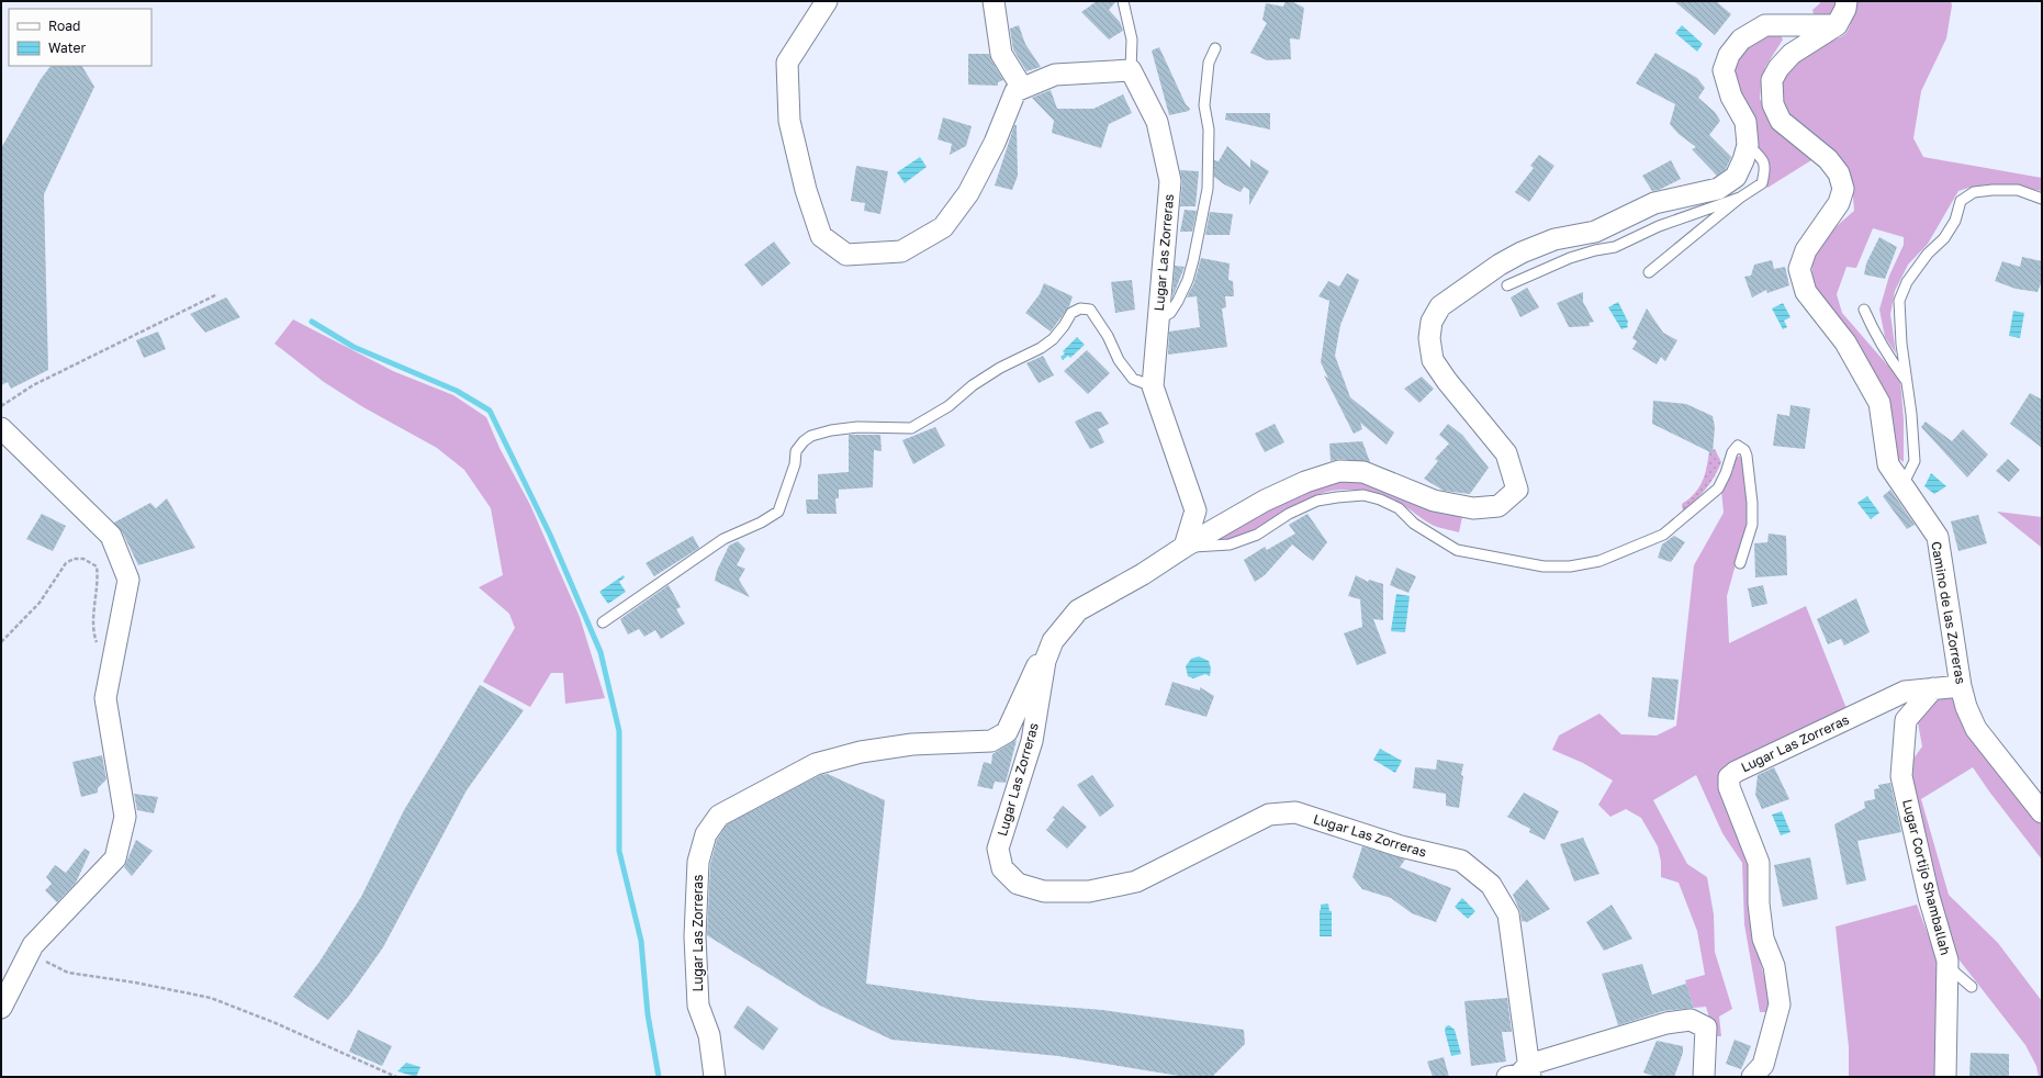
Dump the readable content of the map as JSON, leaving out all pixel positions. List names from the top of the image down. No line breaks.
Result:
{"streets":{"street":["Lugar Las Zorreras","Camino de las Zorreras","Lugar Cortijo Shamballah"]},"crossings":[["Lugar Las Zorreras","Camino de las Zorreras"],["Lugar Las Zorreras","Lugar Cortijo Shamballah"]],"legend":["Road","Water"]}
